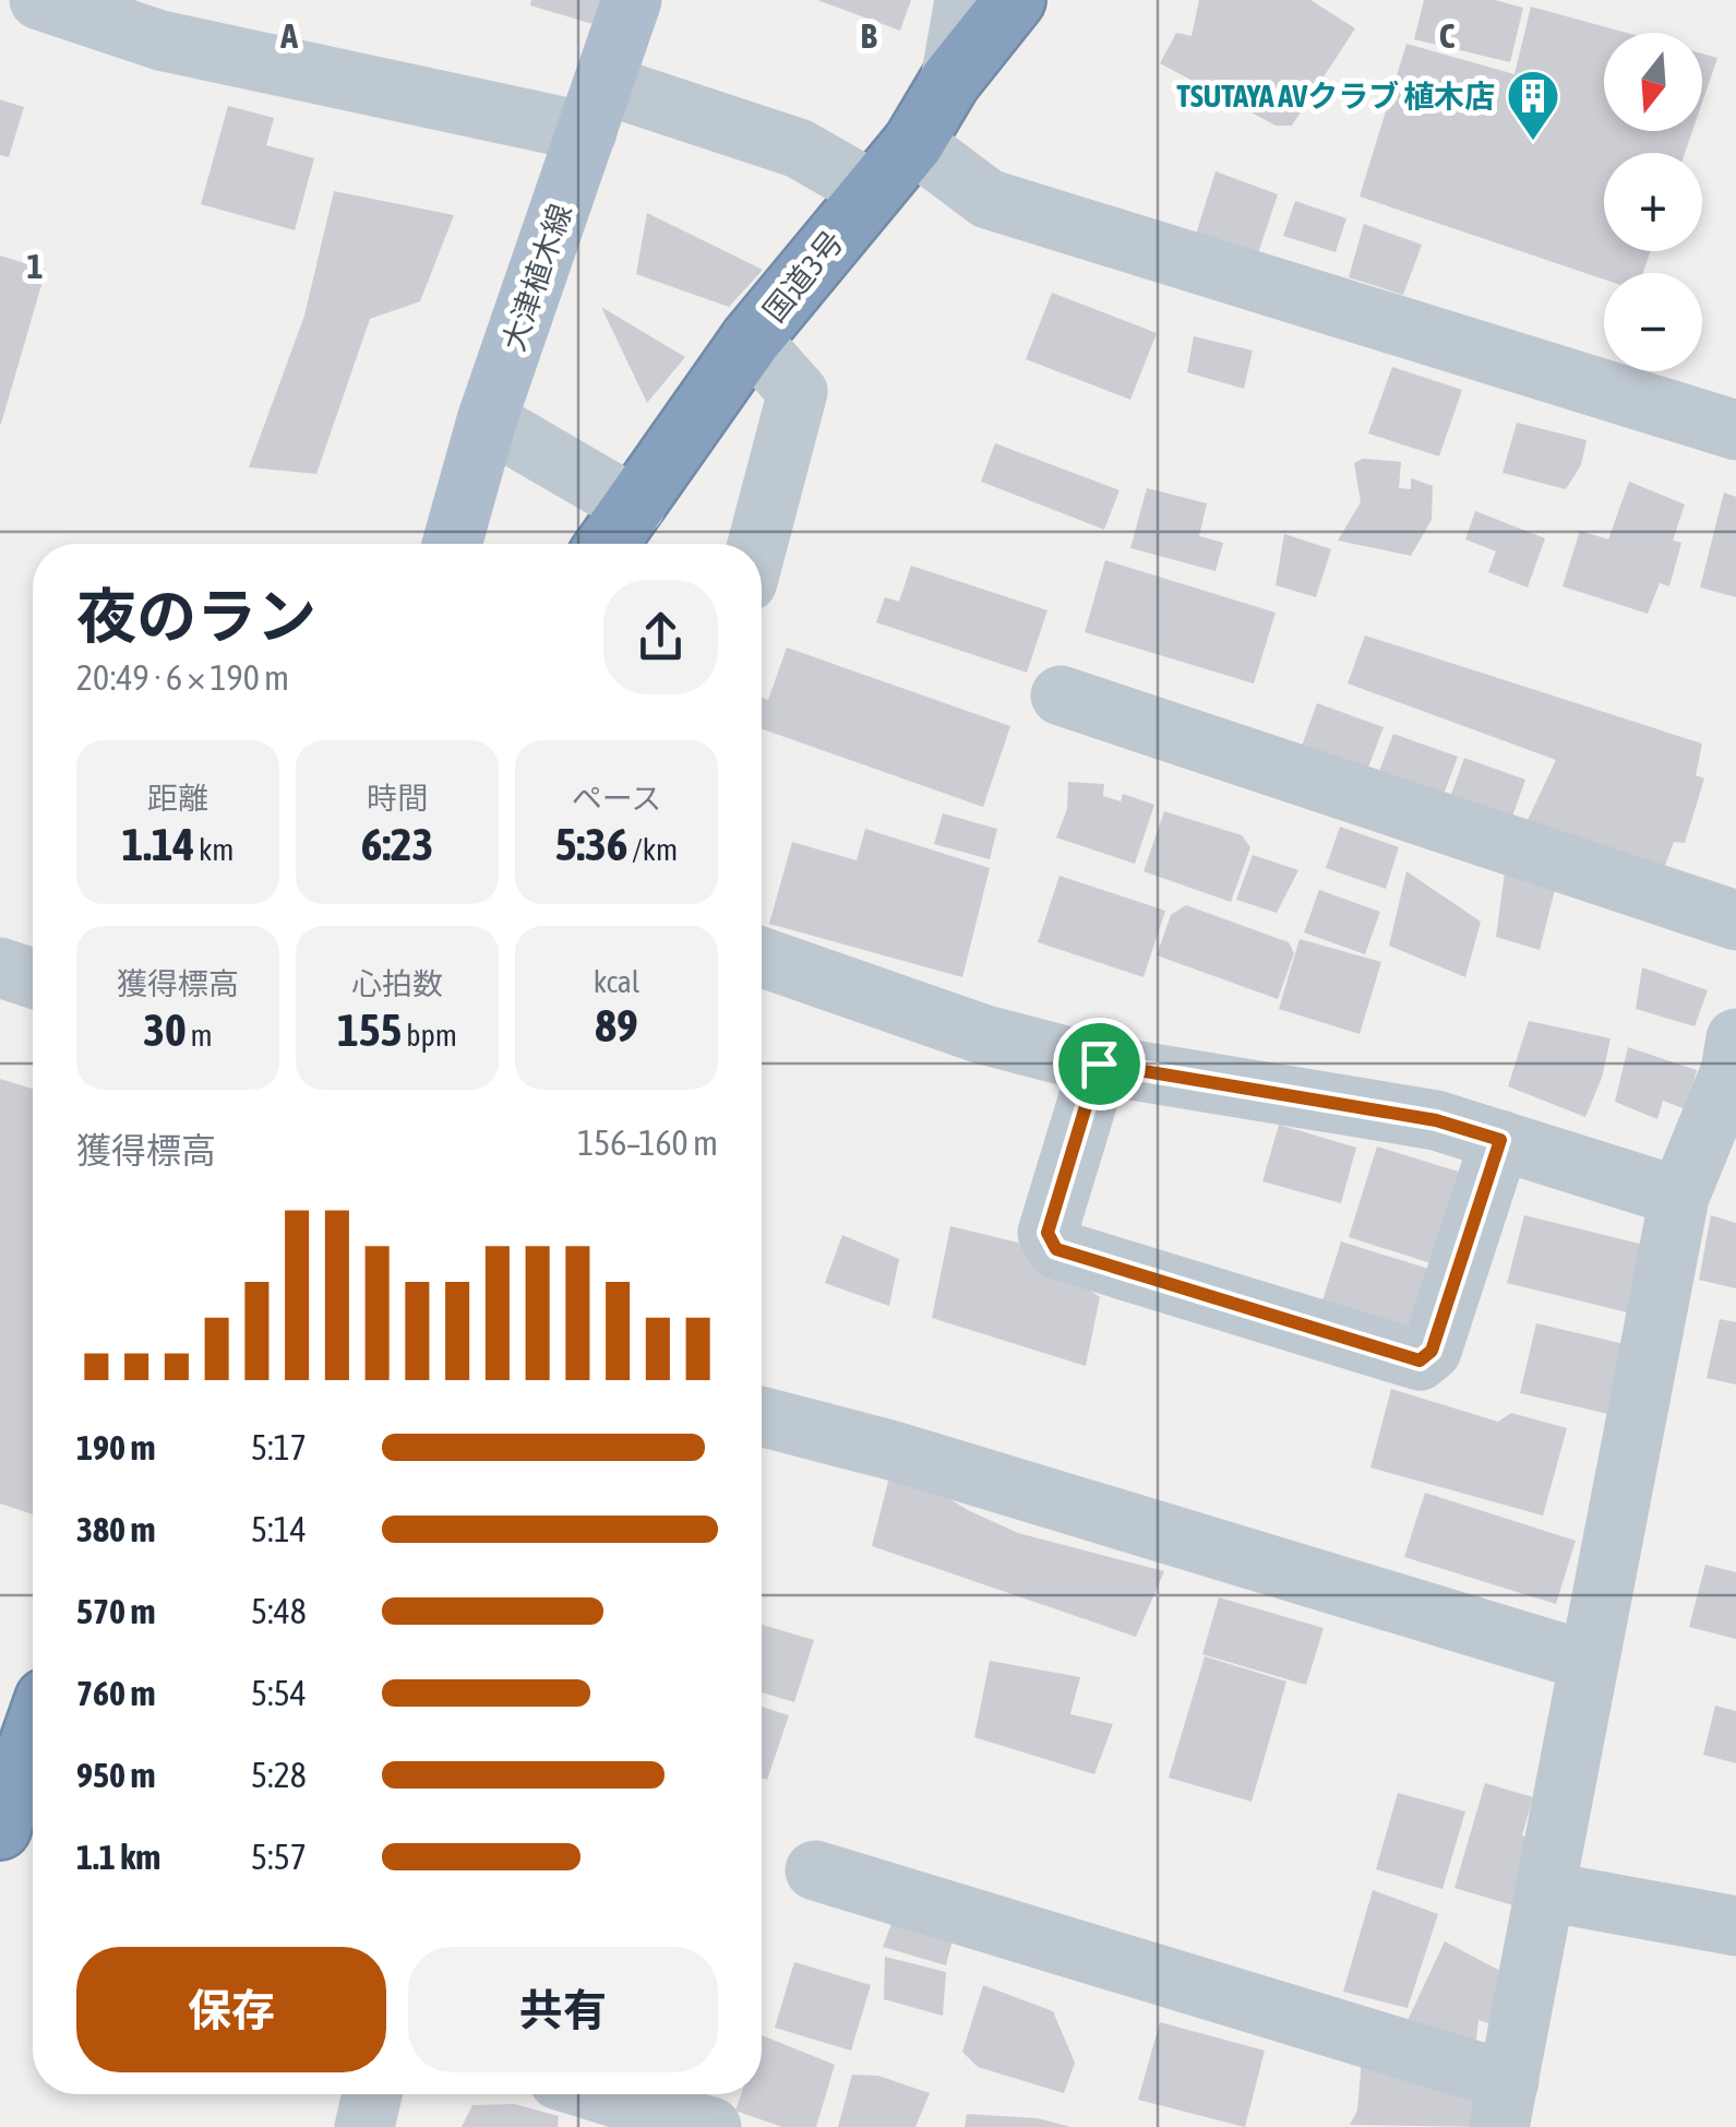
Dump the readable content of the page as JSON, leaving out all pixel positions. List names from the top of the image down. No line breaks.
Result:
{"streets":{"highway":["国道3号"],"main road":["大津植木線"]},"places":{"building":["TSUTAYA AVクラブ 植木店"]},"north":"bottom","page":{"map_buttons":["+","−"],"heading":["夜のラン","20:49 · 6 × 190 m"],"stats":[["距離","1.14 km"],["時間","6:23"],["ペース","5:36 /km"],["獲得標高","30 m"],["心拍数","155 bpm"],["kcal","89"]],"chart":["獲得標高","156–160 m"],"list":[{"name":"190 m","note":"5:17"},{"name":"380 m","note":"5:14"},{"name":"570 m","note":"5:48"},{"name":"760 m","note":"5:54"},{"name":"950 m","note":"5:28"},{"name":"1.1 km","note":"5:57"}],"buttons":["保存","共有"]},"grid":{"columns":["A","B","C"],"rows":["1"]}}
